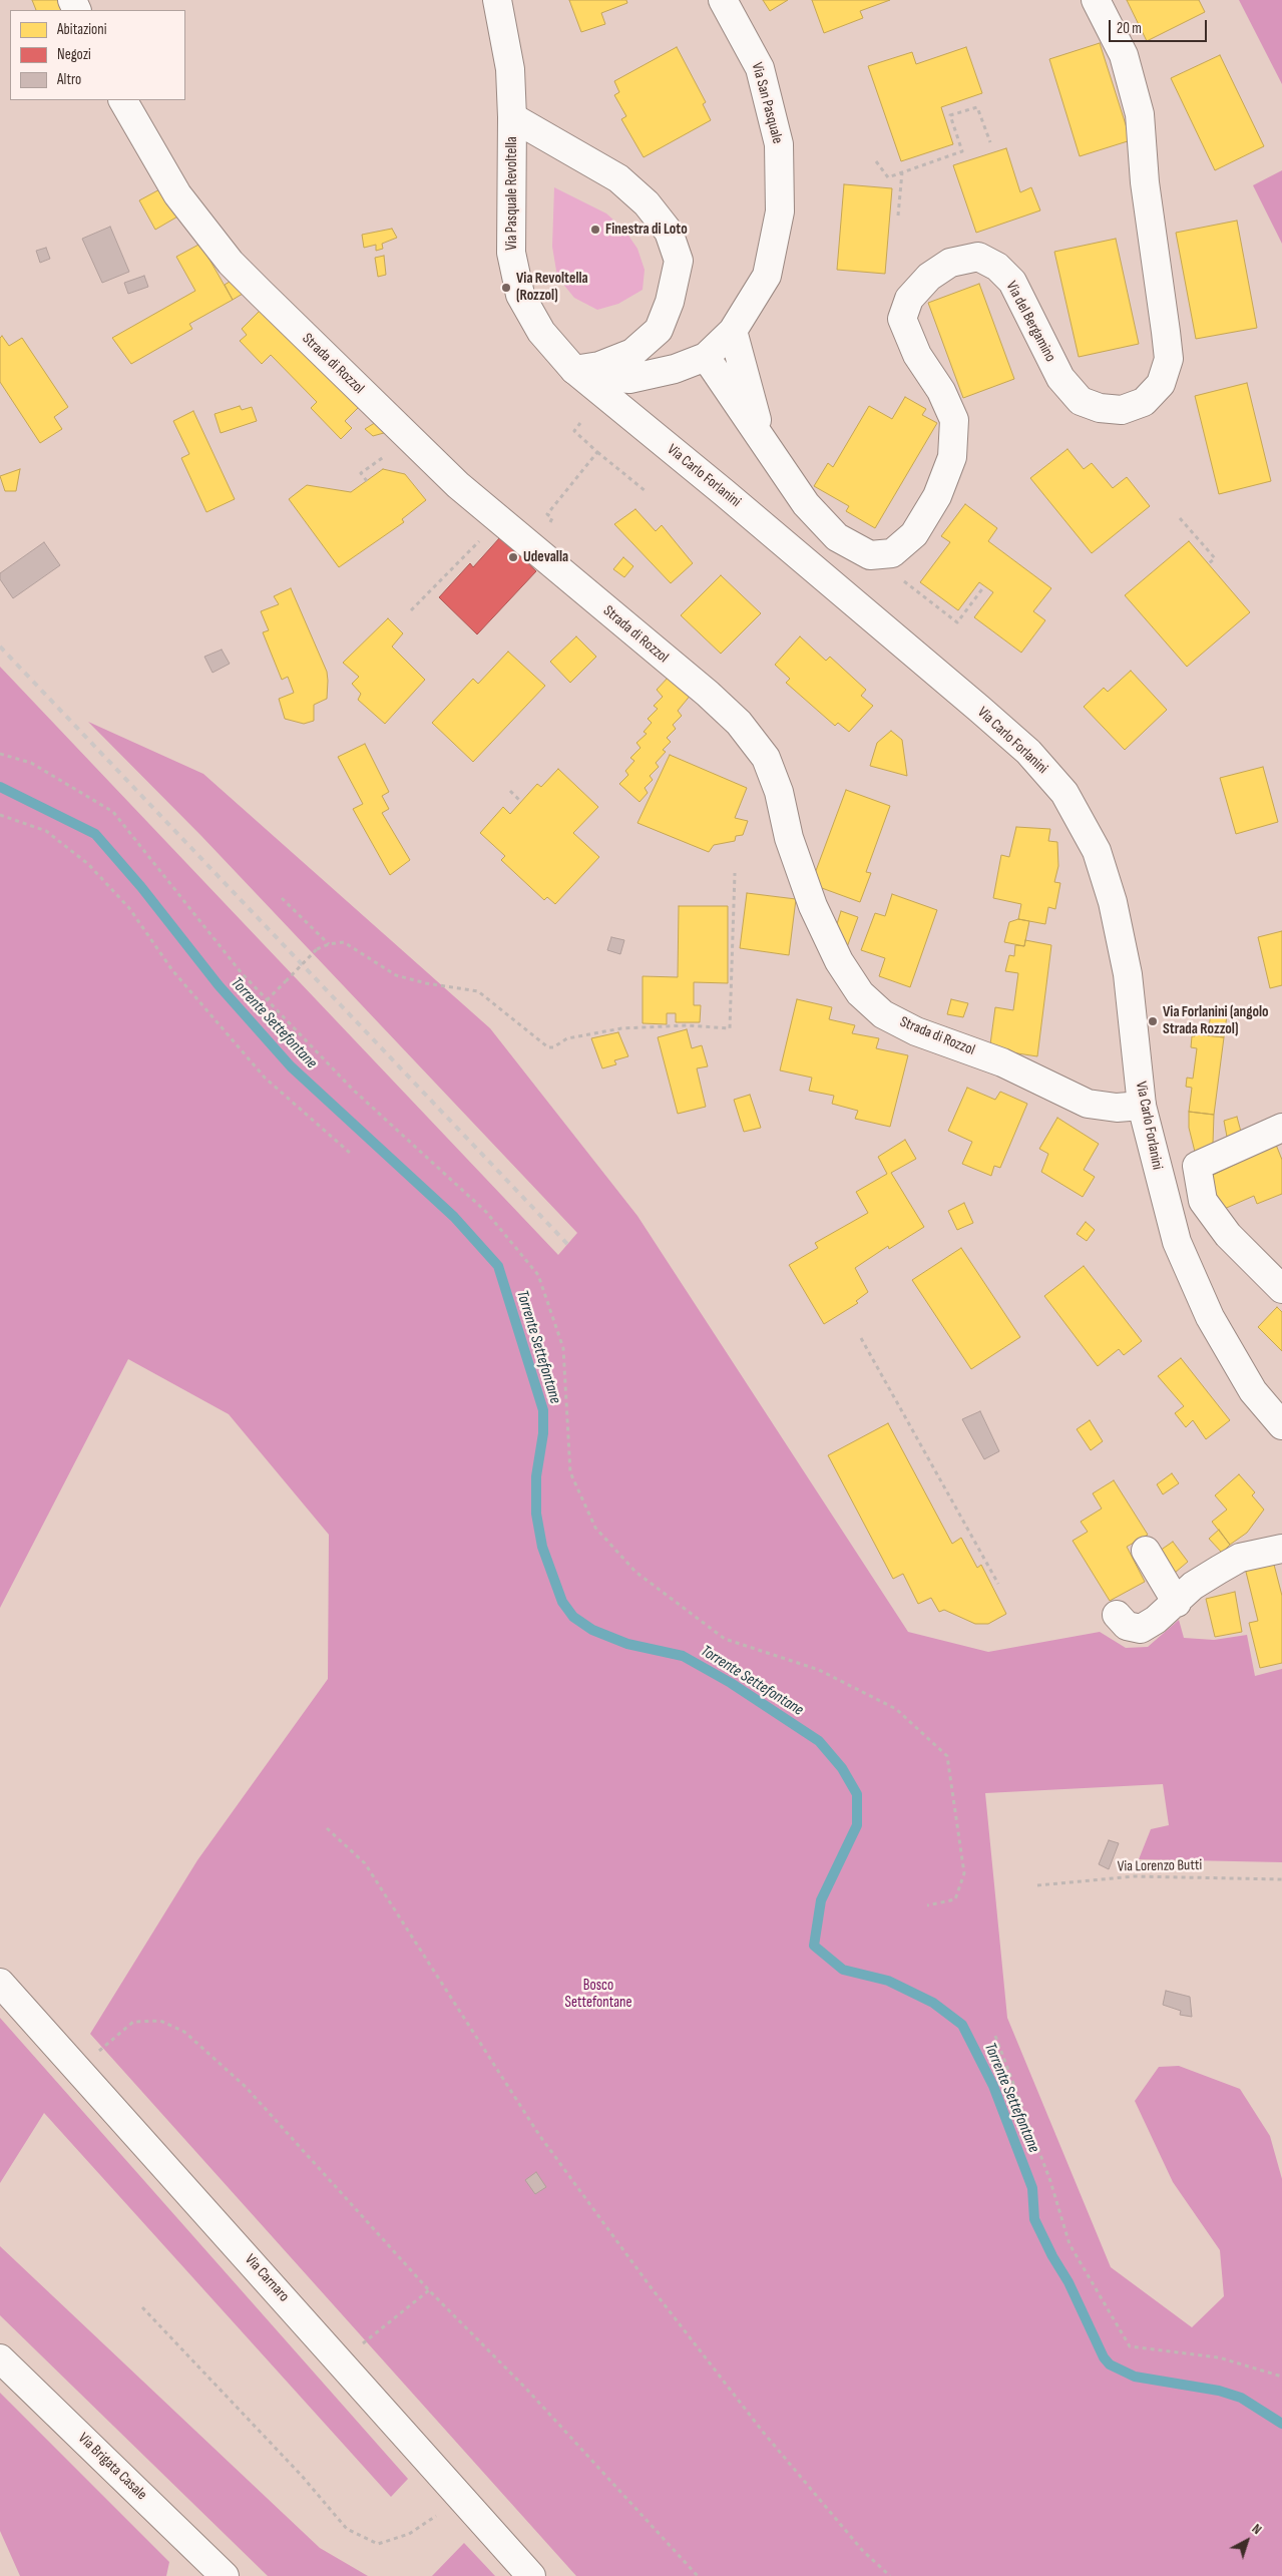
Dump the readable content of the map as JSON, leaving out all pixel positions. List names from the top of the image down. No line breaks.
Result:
{"streets":{"street":["Via San Pasquale","Via Pasquale Revoltella","Via del Bergamino","Strada di Rozzol","Via Carlo Forlanini","Via Carnaro","Via Brigata Casale"],"path":["Via Lorenzo Butti"]},"crossings":[["Via San Pasquale","Via Pasquale Revoltella"],["Via San Pasquale","Via del Bergamino"],["Via San Pasquale","Via Carlo Forlanini"],["Via Pasquale Revoltella","Via Carlo Forlanini"],["Strada di Rozzol","Via Carlo Forlanini"]],"water":["Torrente Settefontane"],"parks":["Bosco Settefontane"],"places":["Finestra di Loto","Via Revoltella (Rozzol)","Udevalla","Via Forlanini (angolo Strada Rozzol)"],"legend":["Abitazioni","Negozi","Altro"],"scale_bar":"20 m","north":"top right"}
